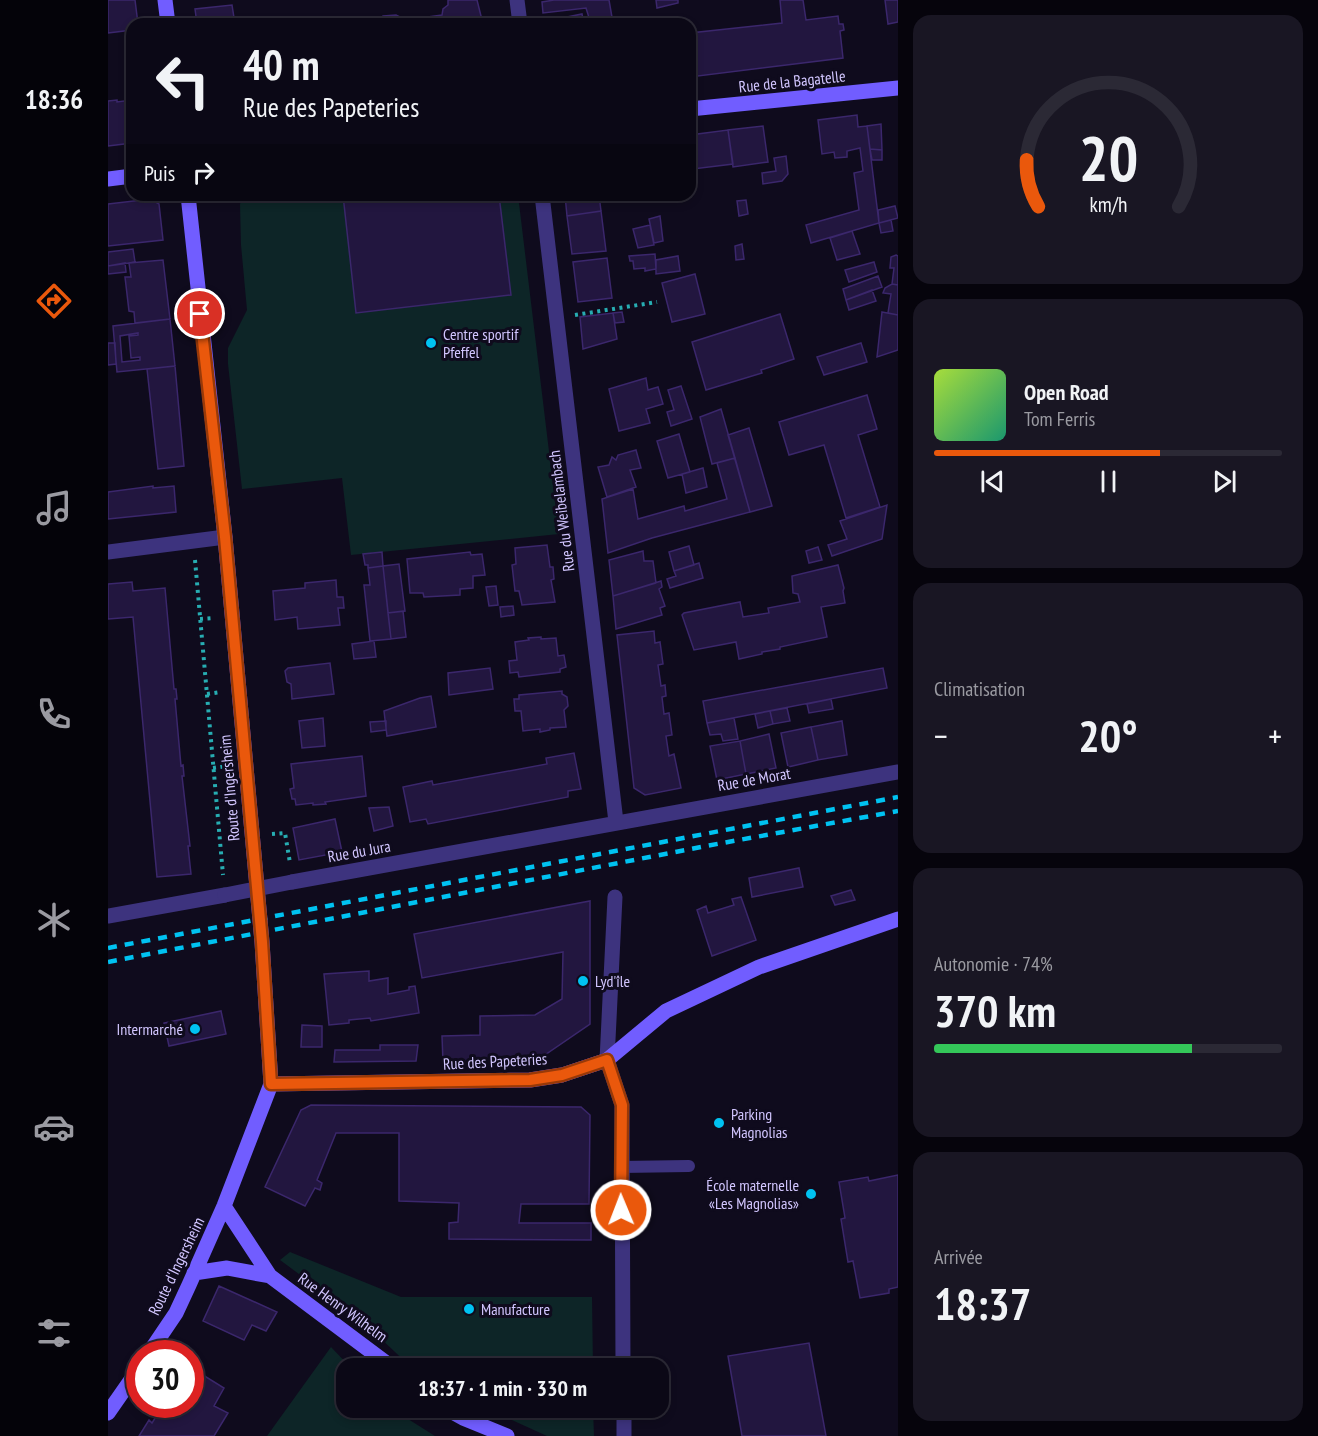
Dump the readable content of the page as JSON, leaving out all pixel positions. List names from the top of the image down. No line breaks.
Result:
{"streets":{"main road":["Rue de la Bagatelle","Route d'Ingersheim","Rue des Papeteries","Rue Henry Wilhelm"],"street":["Rue du Weibelambach","Rue de Morat","Rue du Jura"]},"crossings":[["Rue du Weibelambach","Rue de Morat"],["Rue du Weibelambach","Rue du Jura"],["Rue de Morat","Rue du Jura"],["Route d'Ingersheim","Rue du Jura"],["Route d'Ingersheim","Rue des Papeteries"],["Route d'Ingersheim","Rue Henry Wilhelm"]],"places":["Centre sportif Pfeffel","Lyd'île","Intermarché","Parking Magnolias","École maternelle «Les Magnolias»","Manufacture"],"page":{"tabs":"18:36","turn":["40 m","Rue des Papeteries"],"then":"Puis","song":["Open Road","Tom Ferris"],"tile":["Climatisation",["Autonomie · 74%","370 km"],["Arrivée","18:37"]],"heat":["−","20°","+"],"limit":"30","trip":"18:37 · 1 min · 330 m","gauge":["20","km/h"]}}
